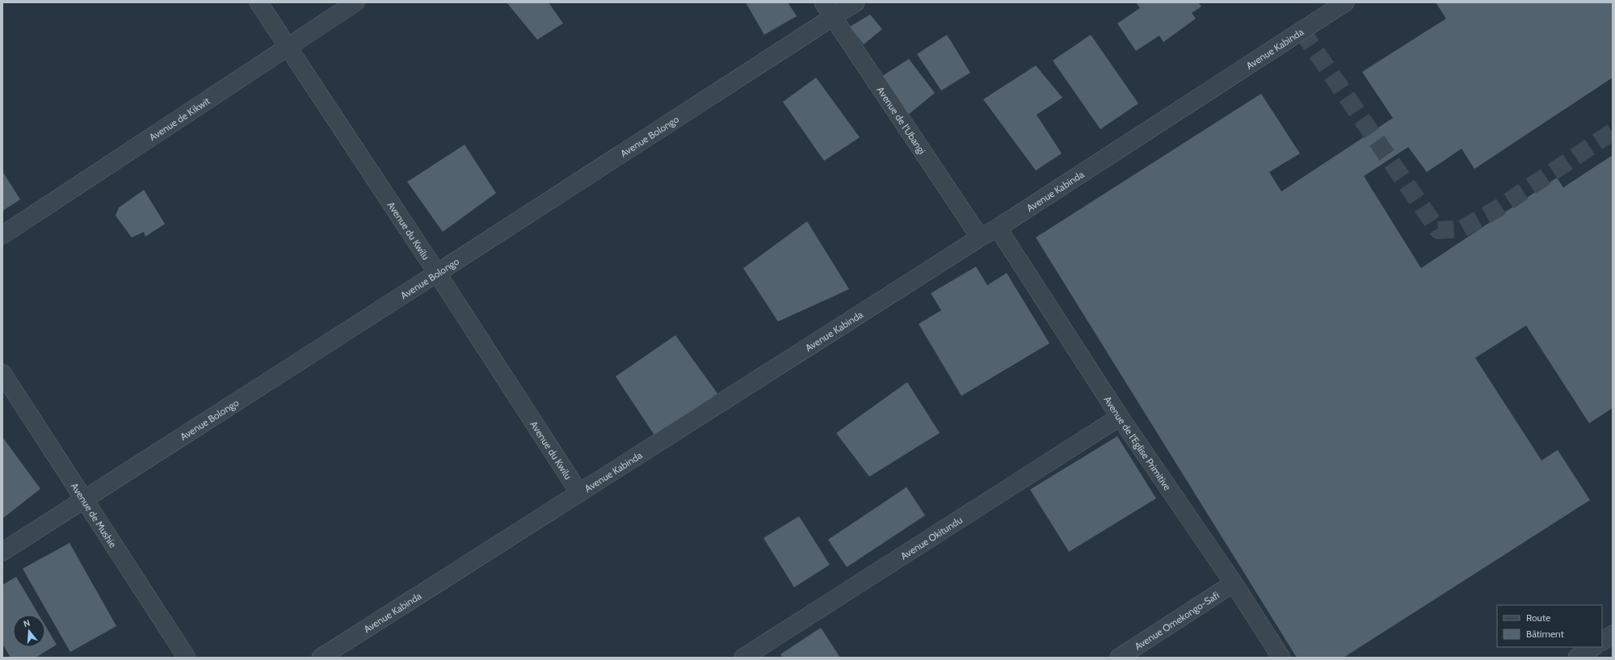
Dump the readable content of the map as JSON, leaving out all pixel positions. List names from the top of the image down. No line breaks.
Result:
{"streets":{"street":["Avenue Kabinda","Avenue de Kikwit","Avenue de l'Ubangi","Avenue Bolongo","Avenue du Kwilu","Avenue de l'Eglise Primitive","Avenue de Mushie","Avenue Okitundu","Avenue Omekongo-Safi"]},"crossings":[["Avenue Kabinda","Avenue de l'Ubangi"],["Avenue Kabinda","Avenue du Kwilu"],["Avenue Kabinda","Avenue de l'Eglise Primitive"],["Avenue de Kikwit","Avenue du Kwilu"],["Avenue de l'Ubangi","Avenue Bolongo"],["Avenue Bolongo","Avenue du Kwilu"],["Avenue Bolongo","Avenue de Mushie"],["Avenue de l'Eglise Primitive","Avenue Okitundu"],["Avenue de l'Eglise Primitive","Avenue Omekongo-Safi"]],"legend":["Route","Bâtiment"],"north":"top"}
